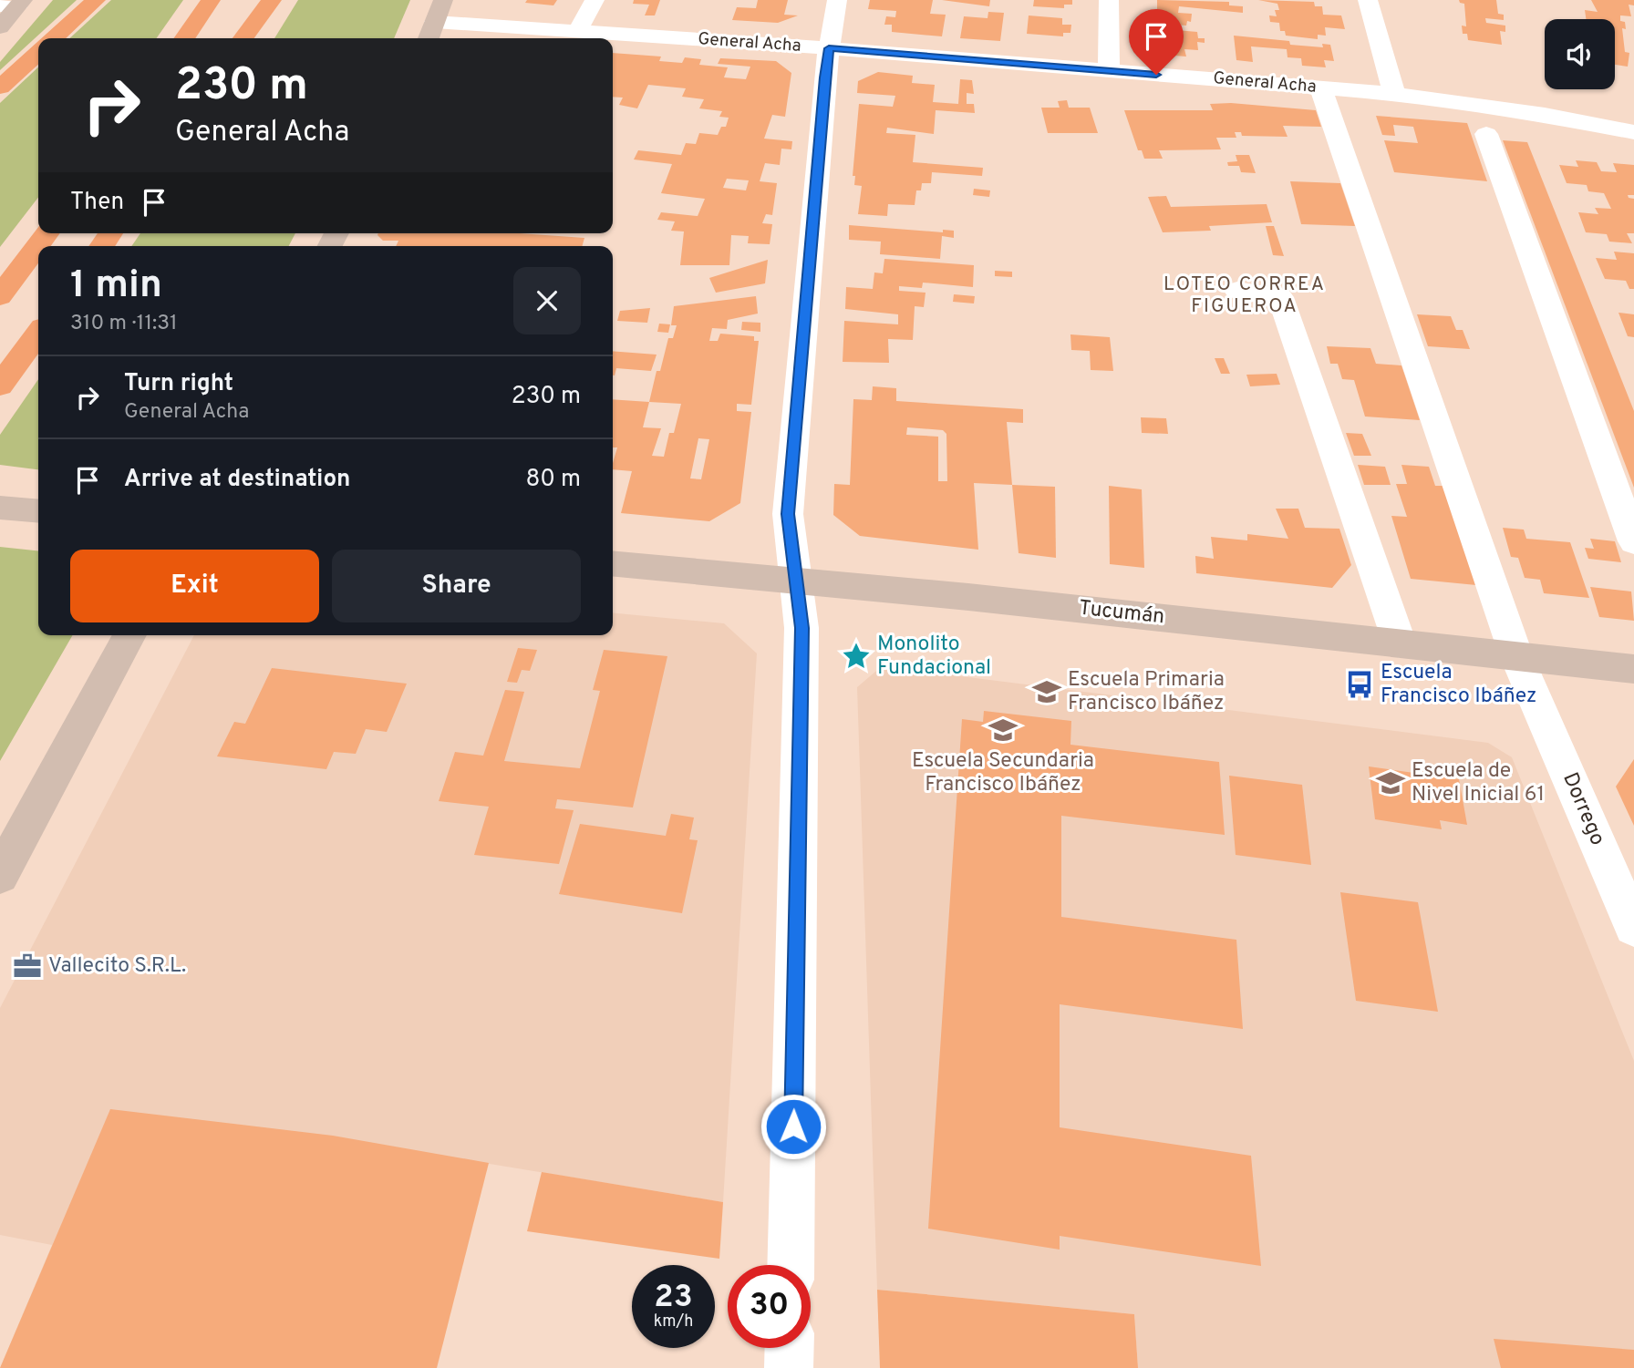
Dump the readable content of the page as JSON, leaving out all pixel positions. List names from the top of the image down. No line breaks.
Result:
{"streets":{"street":["General Acha","Tucumán","Dorrego"]},"crossings":[["General Acha","Dorrego"],["Tucumán","Dorrego"]],"districts":["LOTEO CORREA FIGUEROA"],"places":{"place":["Monolito Fundacional"],"bus stop":["Escuela Francisco Ibáñez"],"school or university":["Escuela Primaria Francisco Ibáñez","Escuela Secundaria Francisco Ibáñez","Escuela de Nivel Inicial 61"],"office":["Vallecito S.R.L."]},"page":{"turn":["230 m","General Acha"],"then":"Then","heading":["1 min","310 m · 11:31"],"list":[{"name":"Turn right","note":"General Acha","value":"230 m"},{"name":"Arrive at destination","value":"80 m"}],"buttons":["Exit","Share"],"speed":"23 km/h","limit":"30"}}
